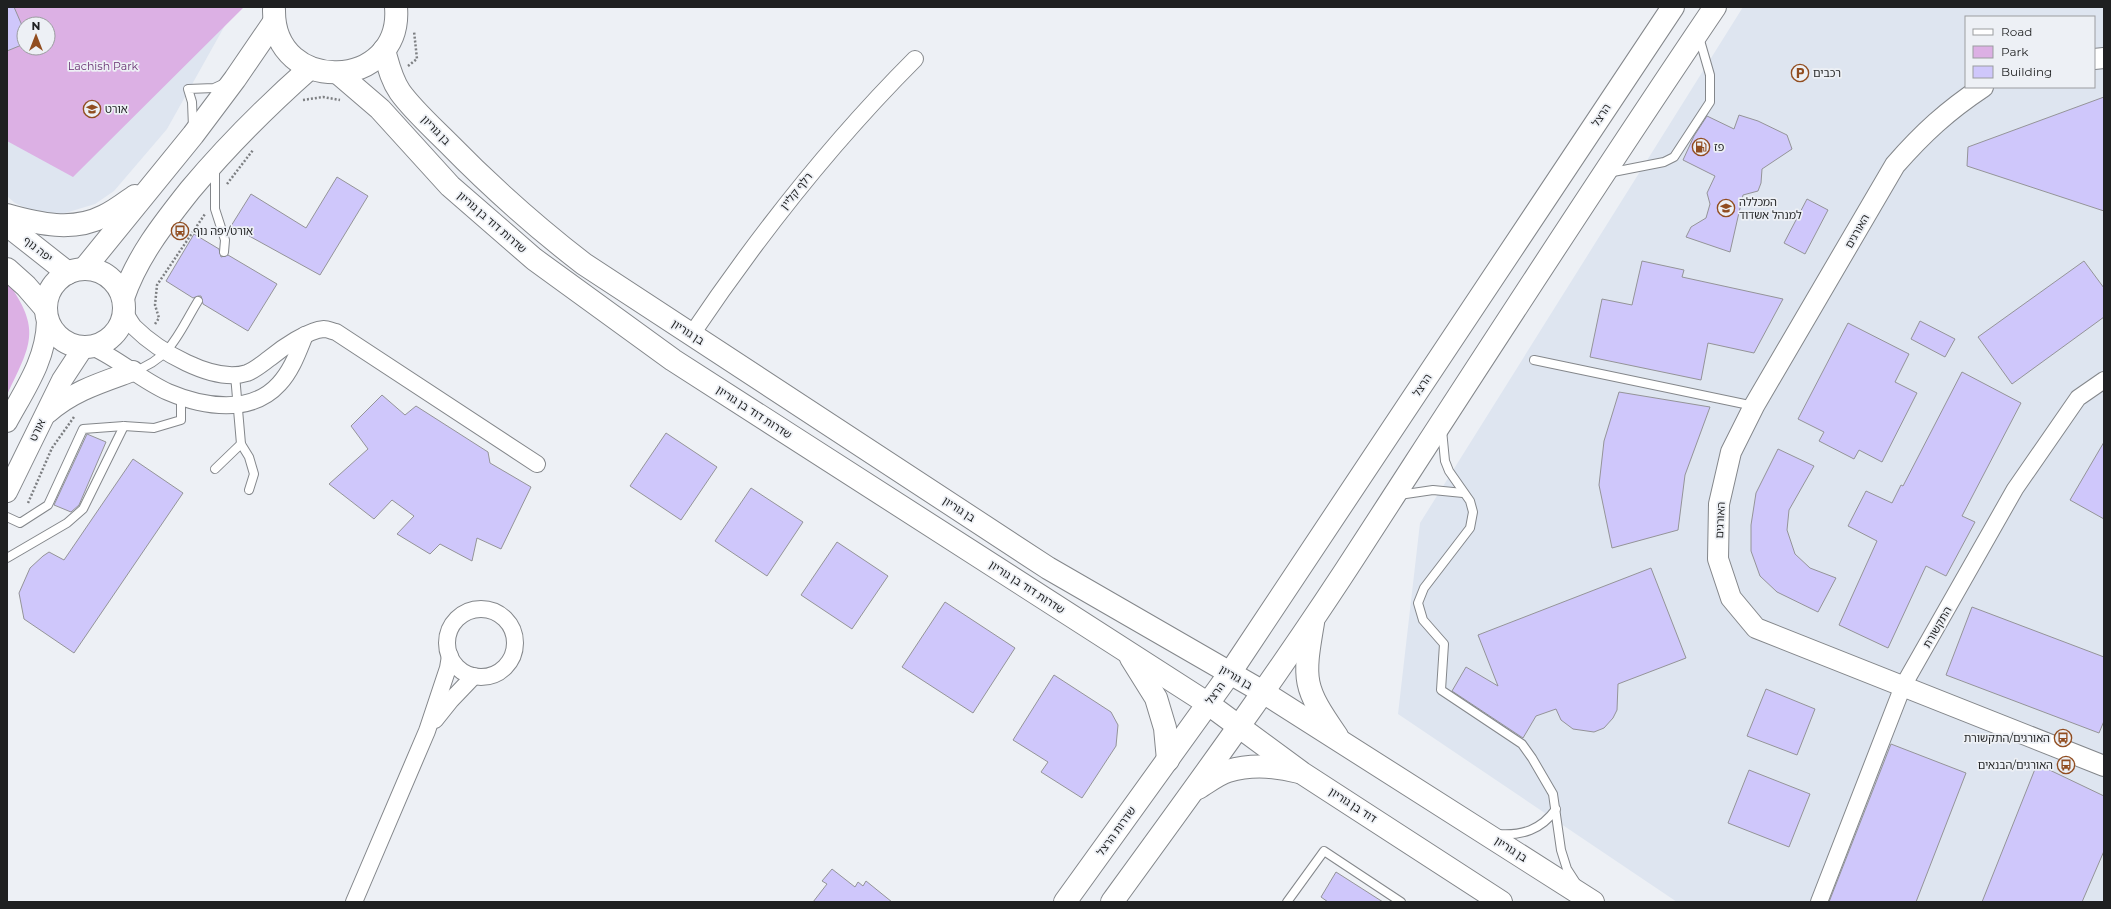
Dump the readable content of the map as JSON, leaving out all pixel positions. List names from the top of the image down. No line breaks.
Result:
{"streets":{"main road":["הרצל","בן גוריון","שדרות דוד בן גוריון","יפה נוף","דוד בן גוריון","שדרות הרצל"],"street":["רלף קליין","האורגים","אורט","התקשורת"]},"crossings":[["הרצל","בן גוריון"],["הרצל","שדרות דוד בן גוריון"],["הרצל","דוד בן גוריון"],["הרצל","שדרות הרצל"],["בן גוריון","רלף קליין"],["שדרות דוד בן גוריון","דוד בן גוריון"],["האורגים","התקשורת"],["יפה נוף","אורט"]],"parks":["Lachish Park"],"places":{"parking":["רכבים"],"school or university":["אורט","המכללה למנהל אשדוד"],"fuel station":["פז"],"bus stop":["אורט/יפה נוף","האורגים/התקשורת","האורגים/הבנאים"]},"legend":["Road","Park","Building"],"north":"top"}
